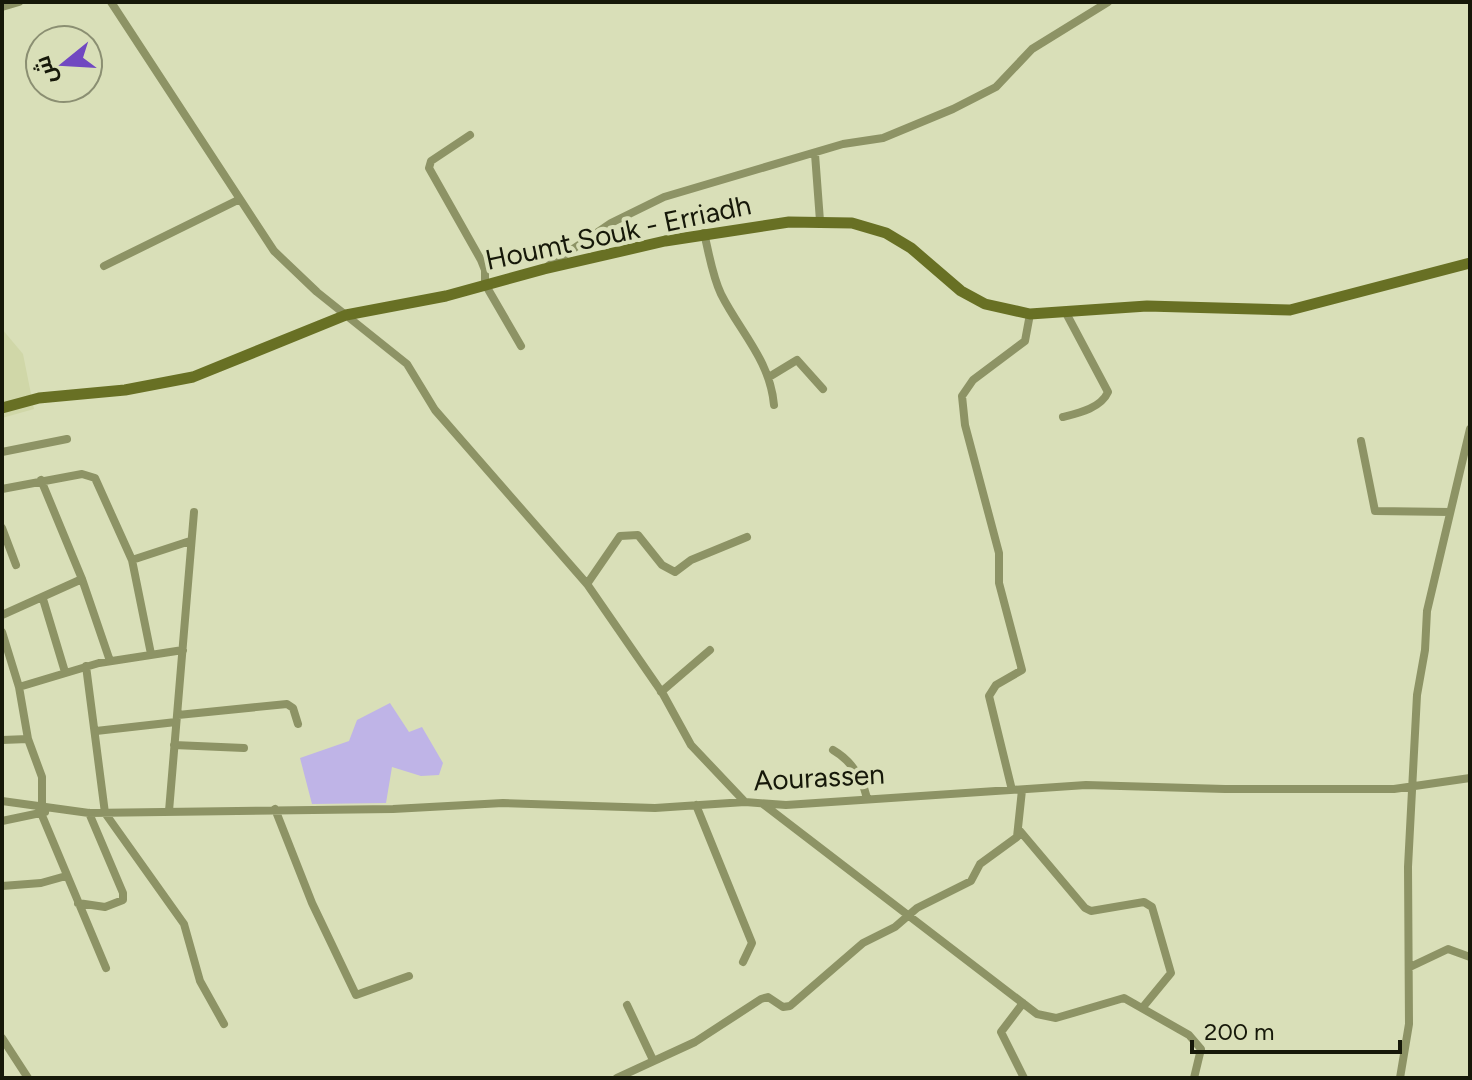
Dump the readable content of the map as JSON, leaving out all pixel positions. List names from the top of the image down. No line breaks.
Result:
{"streets":{"street":["Houmt Souk - Erriadh","Aourassen"]},"scale_bar":"200 m","north":"left"}
